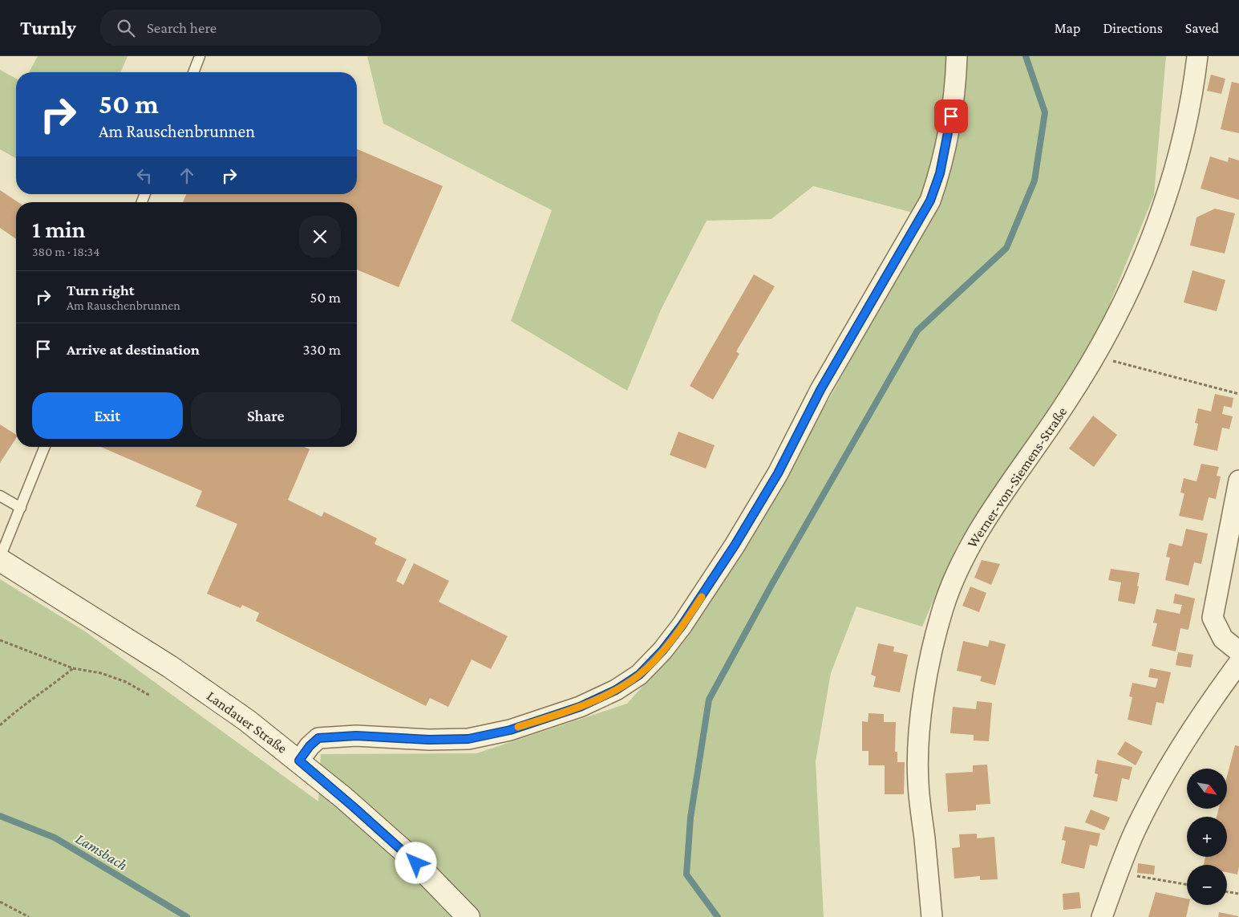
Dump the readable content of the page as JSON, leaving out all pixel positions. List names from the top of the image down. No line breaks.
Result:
{"streets":{"main road":["Landauer Straße"],"street":["Werner-von-Siemens-Straße"]},"water":["Lamsbach"],"north":"bottom right","page":{"header":"Turnly","search":"Search here","nav":["Map","Directions","Saved"],"turn":["50 m","Am Rauschenbrunnen"],"heading":["1 min","380 m · 18:34"],"list":[{"name":"Turn right","note":"Am Rauschenbrunnen","value":"50 m"},{"name":"Arrive at destination","value":"330 m"}],"buttons":["Exit","Share"],"map_buttons":["+","−"]}}
